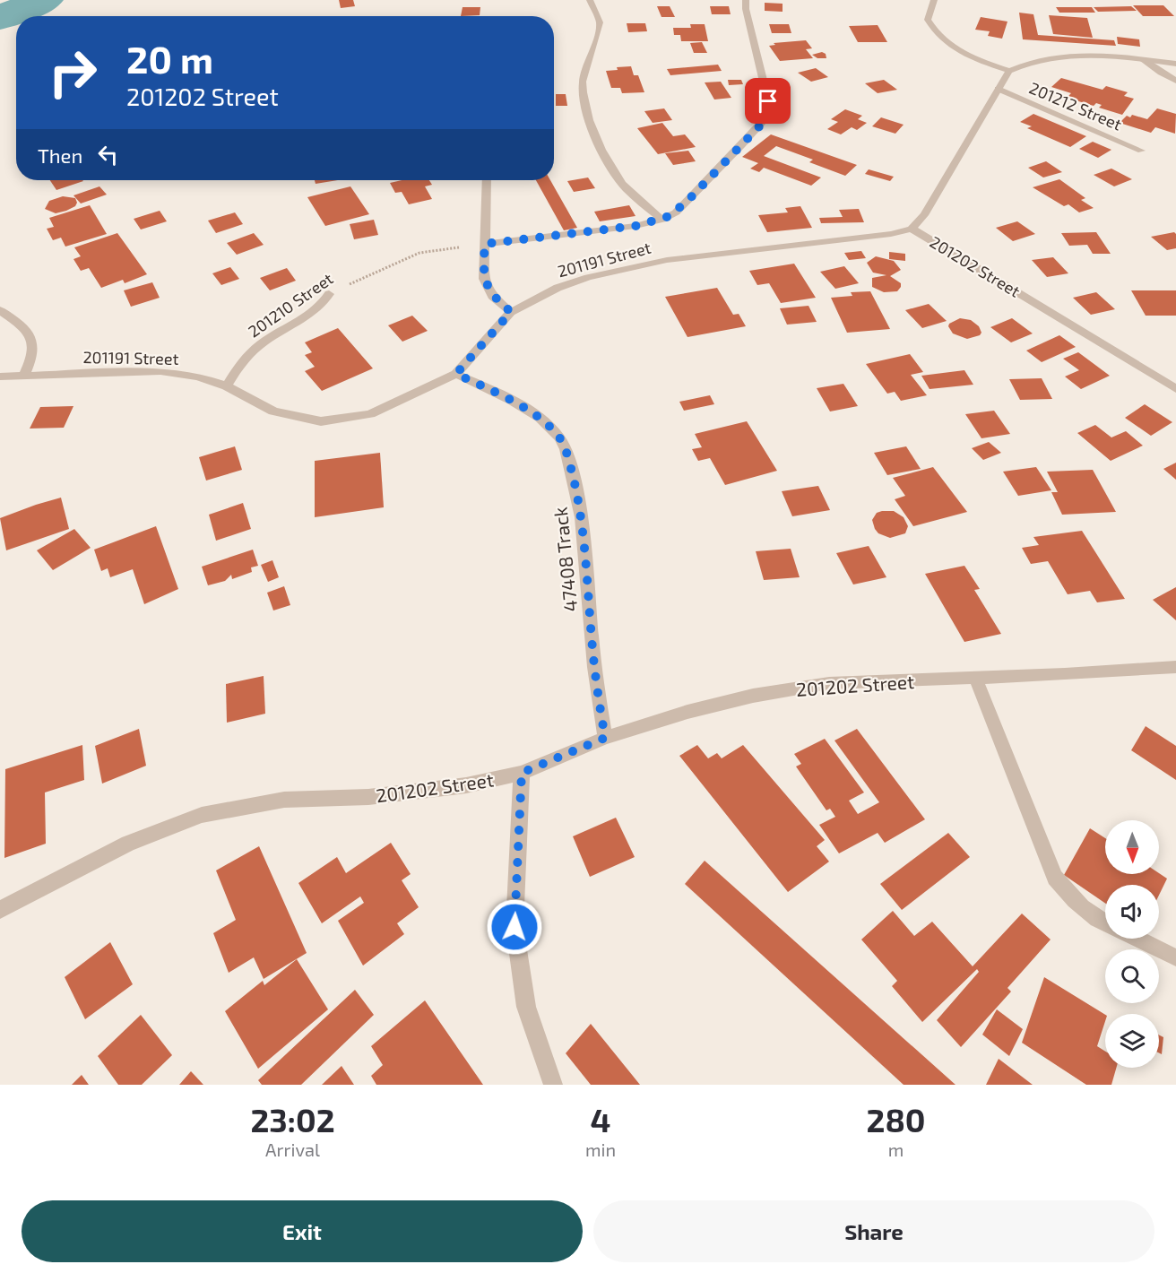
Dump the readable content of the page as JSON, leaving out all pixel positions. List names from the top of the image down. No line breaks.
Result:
{"streets":{"street":["201212 Street","201191 Street","201202 Street","201210 Street","47408 Track"]},"crossings":[["201191 Street","201202 Street"],["201191 Street","201210 Street"],["201191 Street","47408 Track"],["201202 Street","47408 Track"]],"north":"bottom","page":{"turn":["20 m","201202 Street"],"then":"Then","eta":["23:02","Arrival","4","min","280","m"],"buttons":["Exit","Share"]}}
